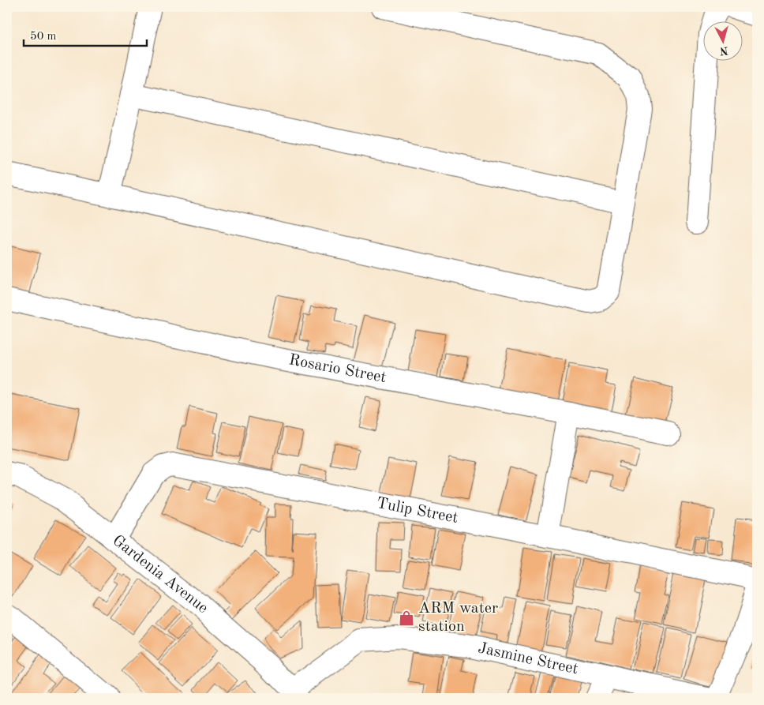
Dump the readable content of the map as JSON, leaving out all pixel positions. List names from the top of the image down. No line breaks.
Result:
{"streets":{"street":["Rosario Street","Tulip Street","Gardenia Avenue","Jasmine Street"]},"crossings":[["Tulip Street","Gardenia Avenue"],["Gardenia Avenue","Jasmine Street"]],"places":{"shop":["ARM water station"]},"scale_bar":"50 m","north":"bottom"}
